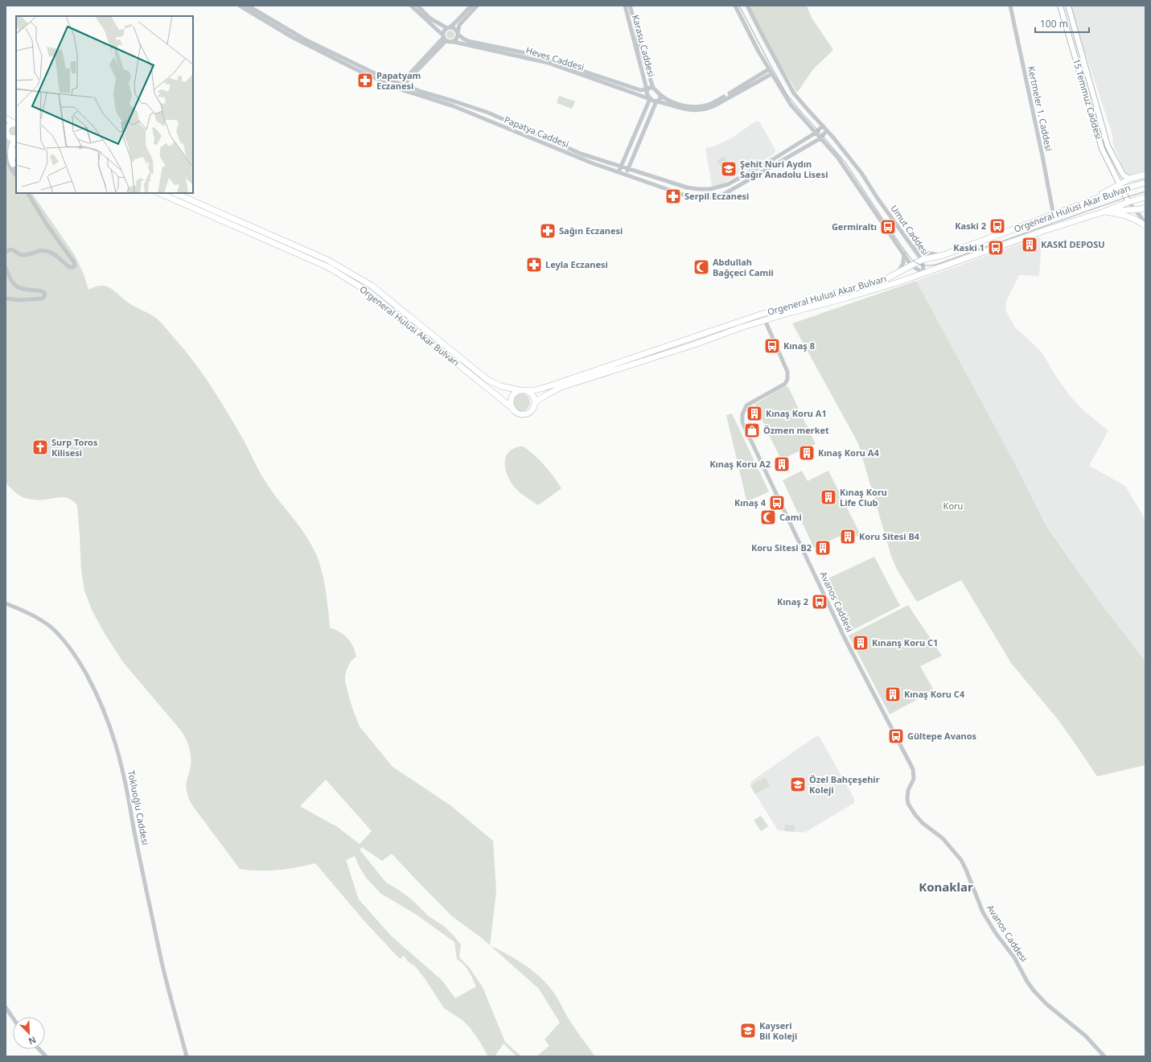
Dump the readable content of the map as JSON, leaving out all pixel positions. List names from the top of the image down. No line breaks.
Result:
{"streets":{"main road":["15 Temmuz Caddesi","Orgeneral Hulusi Akar Bulvarı"],"street":["Karasu Caddesi","Heves Caddesi","Kertmeler 1. Caddesi","Papatya Caddesi","Umut Caddesi","Avanos Caddesi","Tokluoğlu Caddesi"]},"crossings":[["Karasu Caddesi","Heves Caddesi"],["15 Temmuz Caddesi","Orgeneral Hulusi Akar Bulvarı"],["Kertmeler 1. Caddesi","Orgeneral Hulusi Akar Bulvarı"],["Papatya Caddesi","Umut Caddesi"],["Orgeneral Hulusi Akar Bulvarı","Umut Caddesi"],["Orgeneral Hulusi Akar Bulvarı","Avanos Caddesi"]],"districts":["Konaklar"],"parks":["Koru"],"places":{"pharmacy":["Papatyam Eczanesi","Serpil Eczanesi","Sağın Eczanesi","Leyla Eczanesi"],"school or university":["Şehit Nuri Aydın Sağır Anadolu Lisesi","Özel Bahçeşehir Koleji","Kayseri Bil Koleji"],"bus stop":["Kaski 2","Germiraltı","Kaski 1","Kınaş 8","Kınaş 4","Kınaş 2","Gültepe Avanos"],"building":["KASKİ DEPOSU","Kınaş Koru A1","Kınaş Koru A4","Kınaş Koru A2","Kınaş Koru Life Club","Koru Sitesi B4","Koru Sitesi B2","Kınanş Koru C1","Kınaş Koru C4"],"mosque":["Abdullah Bağçeci Camii","Cami"],"shop":["Özmen merket"],"church":["Surp Toros Kilisesi"]},"scale_bar":"100 m","north":"bottom right"}
